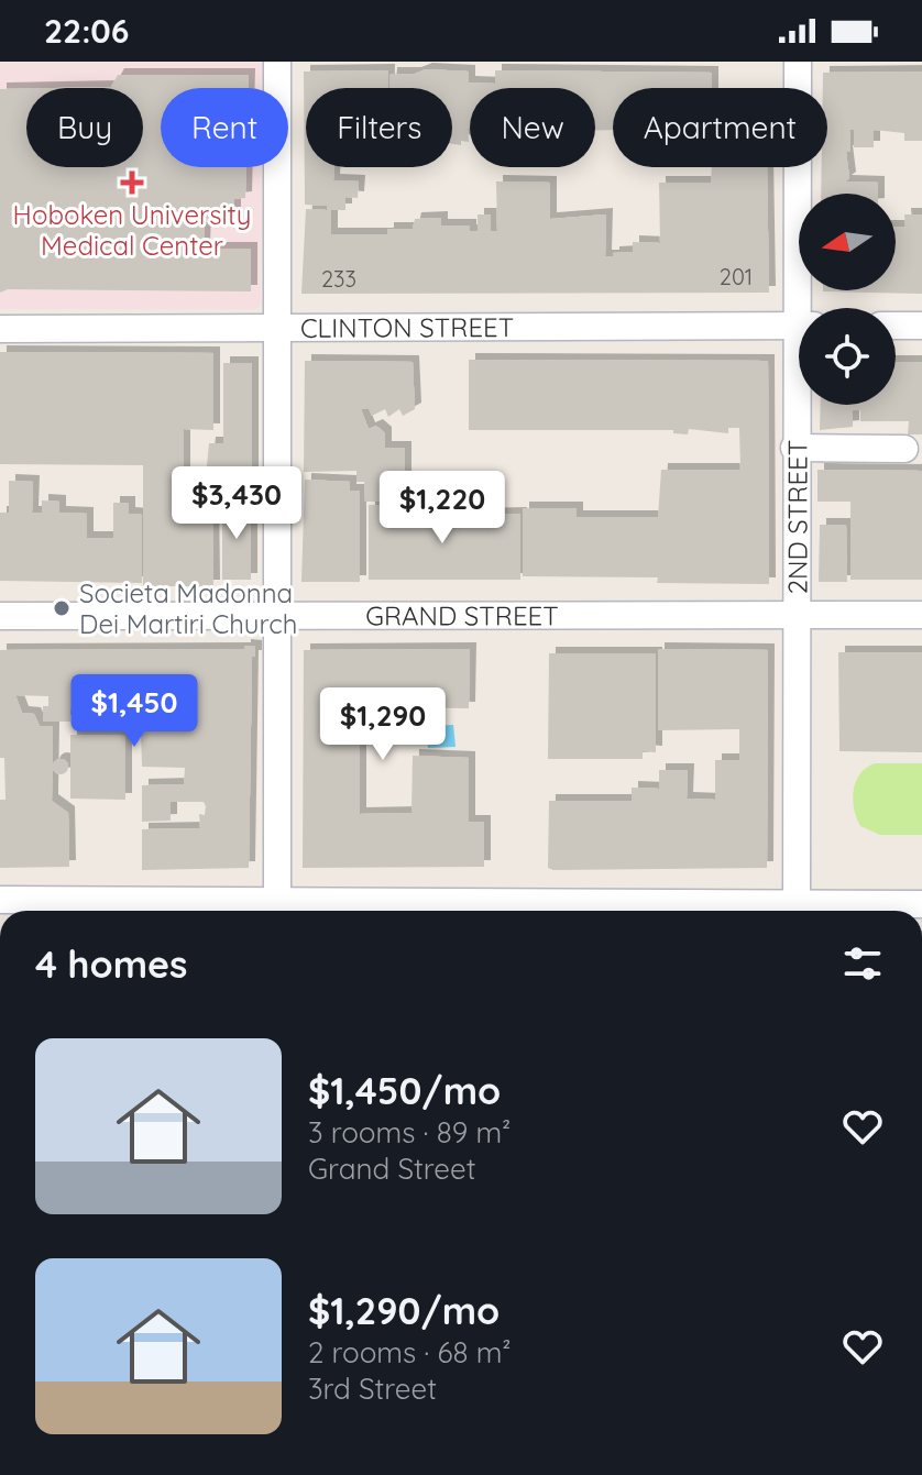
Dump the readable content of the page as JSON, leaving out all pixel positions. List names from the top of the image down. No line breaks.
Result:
{"streets":{"street":["CLINTON STREET","2ND STREET","GRAND STREET"]},"crossings":[["2ND STREET","GRAND STREET"]],"places":{"health":["Hoboken University Medical Center"],"other":["Societa Madonna Dei Martiri Church"]},"house_numbers":["201","233"],"north":"left","page":{"status":"22:06","chip":["Buy","Rent","Filters","New","Apartment"],"price":["$3,430","$1,220","$1,450","$1,290"],"heading":"4 homes","list":[{"name":"$1,450/mo","note":"3 rooms · 89 m² · Grand Street"},{"name":"$1,290/mo","note":"2 rooms · 68 m² · 3rd Street"}]}}
